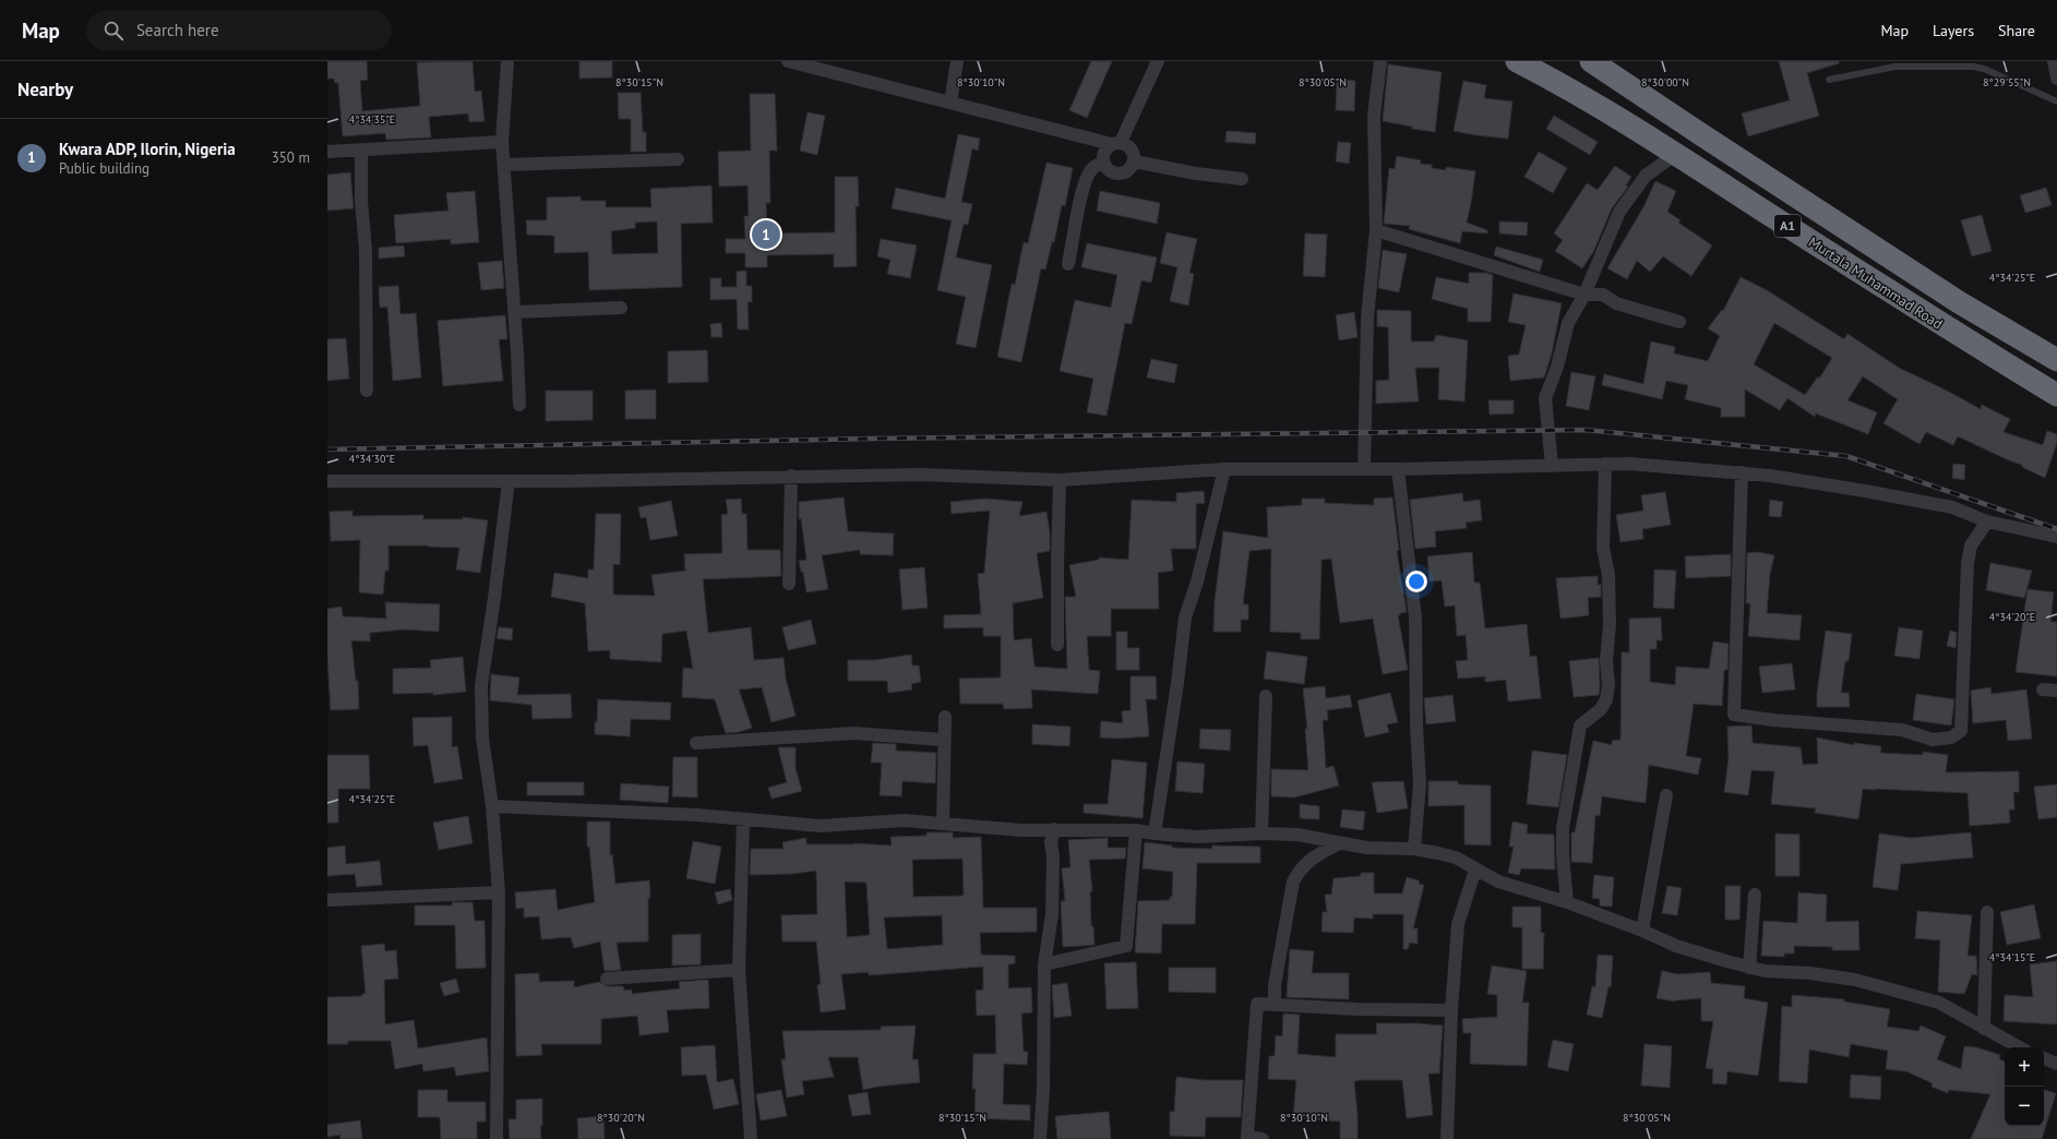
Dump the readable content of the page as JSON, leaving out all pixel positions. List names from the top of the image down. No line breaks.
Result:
{"streets":{"highway":["A1","Murtala Muhammad Road"]},"page":{"header":"Map","search":"Search here","nav":["Map","Layers","Share"],"heading":"Nearby","list":[{"mark":"1","name":"Kwara ADP, Ilorin, Nigeria","note":"Public building","value":"350 m"}],"pins":"1","map_buttons":["+","−"]},"coordinates":["8°30'15\"N","8°30'10\"N","8°30'05\"N","8°30'00\"N","8°29'55\"N","4°34'35\"E","4°34'25\"E","4°34'30\"E","4°34'20\"E","4°34'15\"E","8°30'20\"N"]}
